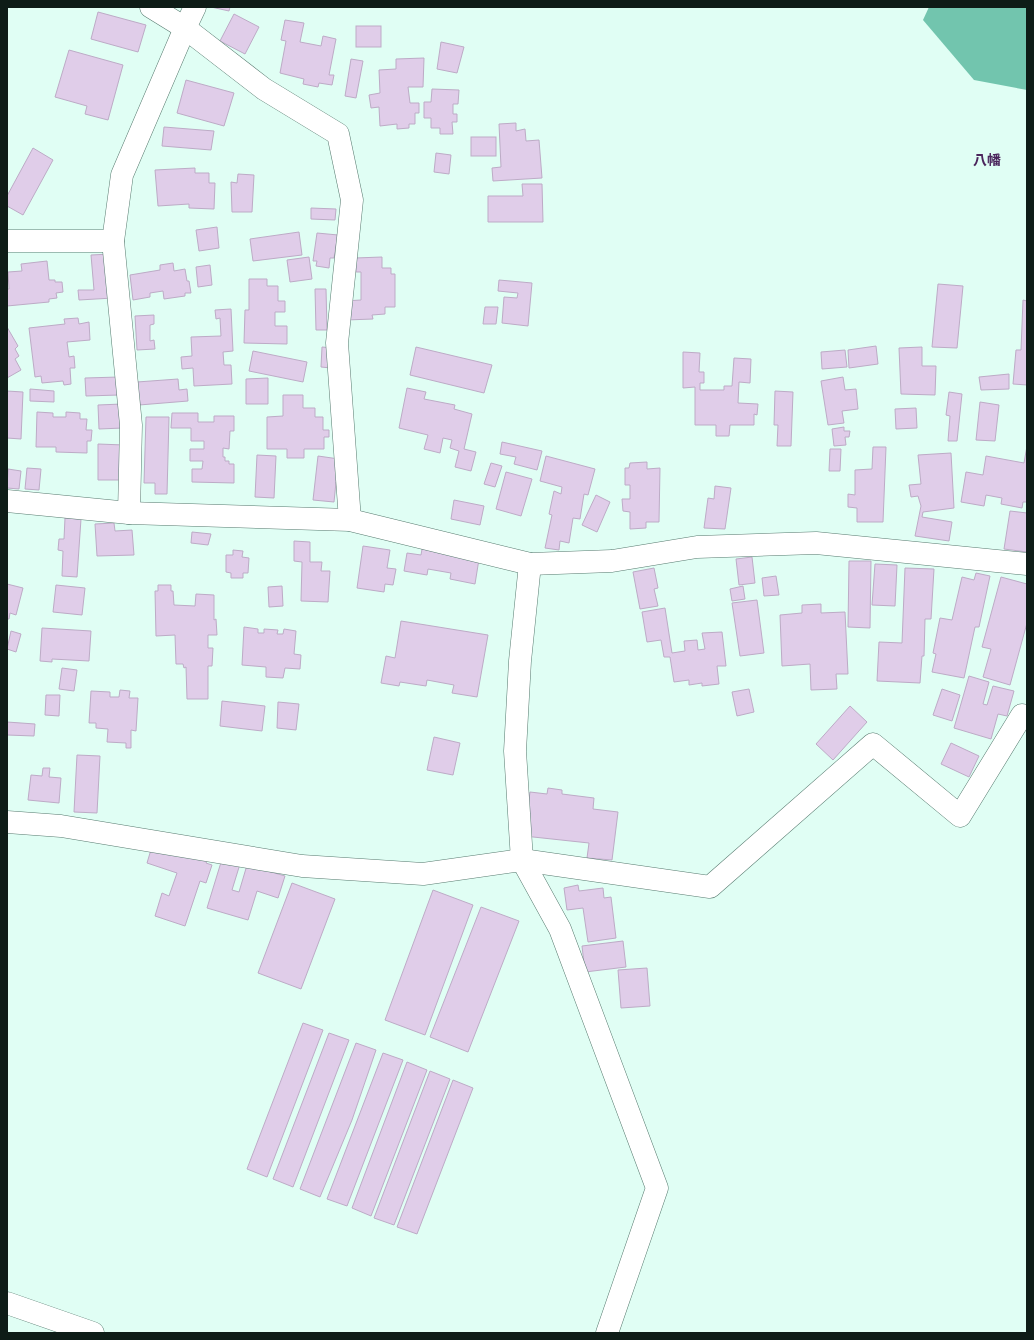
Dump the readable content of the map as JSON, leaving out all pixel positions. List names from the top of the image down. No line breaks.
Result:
{"districts":["八幡"]}
